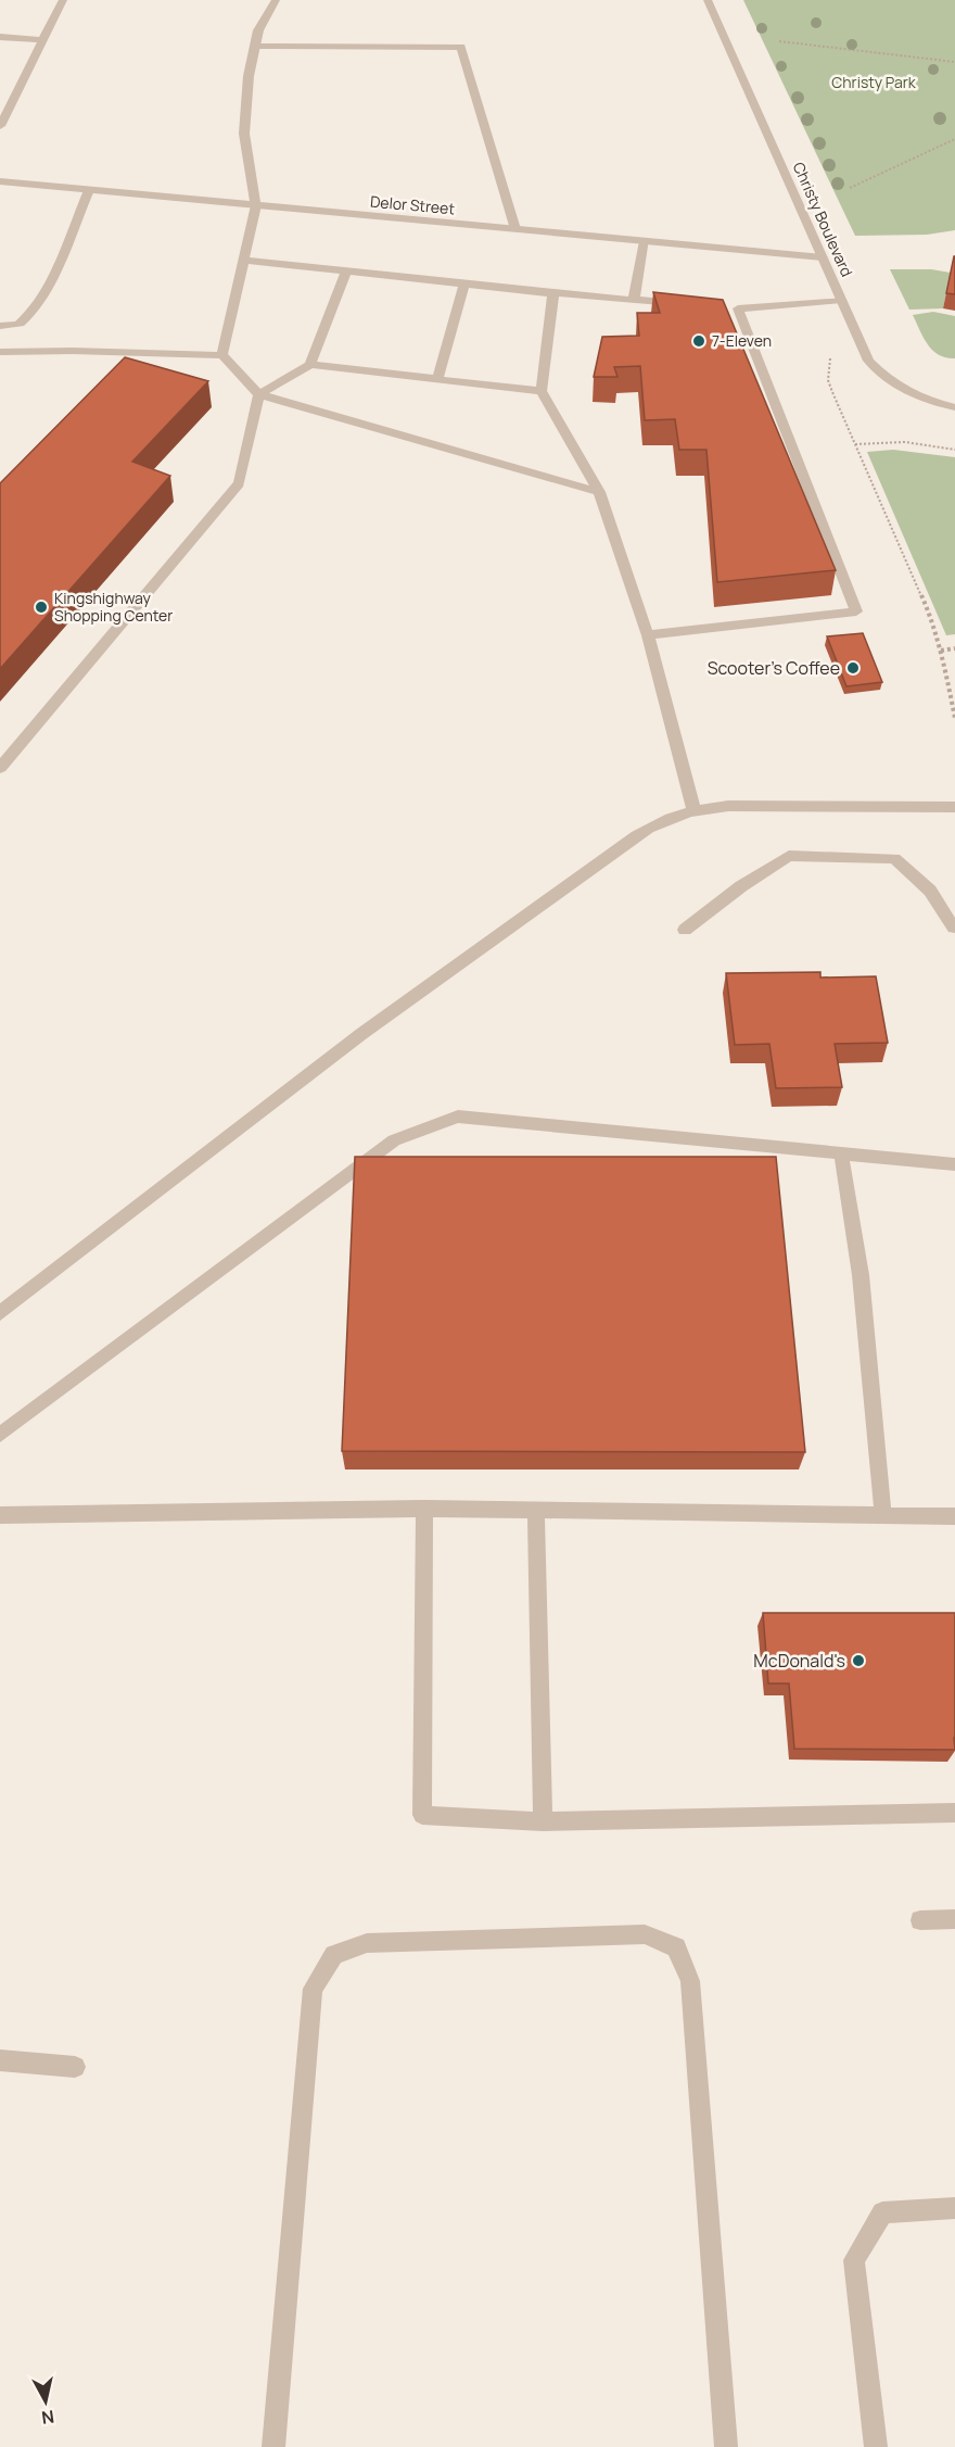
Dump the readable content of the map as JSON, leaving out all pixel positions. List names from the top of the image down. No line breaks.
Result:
{"streets":{"street":["Delor Street","Christy Boulevard"]},"crossings":[["Delor Street","Christy Boulevard"]],"parks":["Christy Park"],"places":["7-Eleven","Kingshighway Shopping Center","Scooter's Coffee","McDonald's"],"north":"bottom"}
